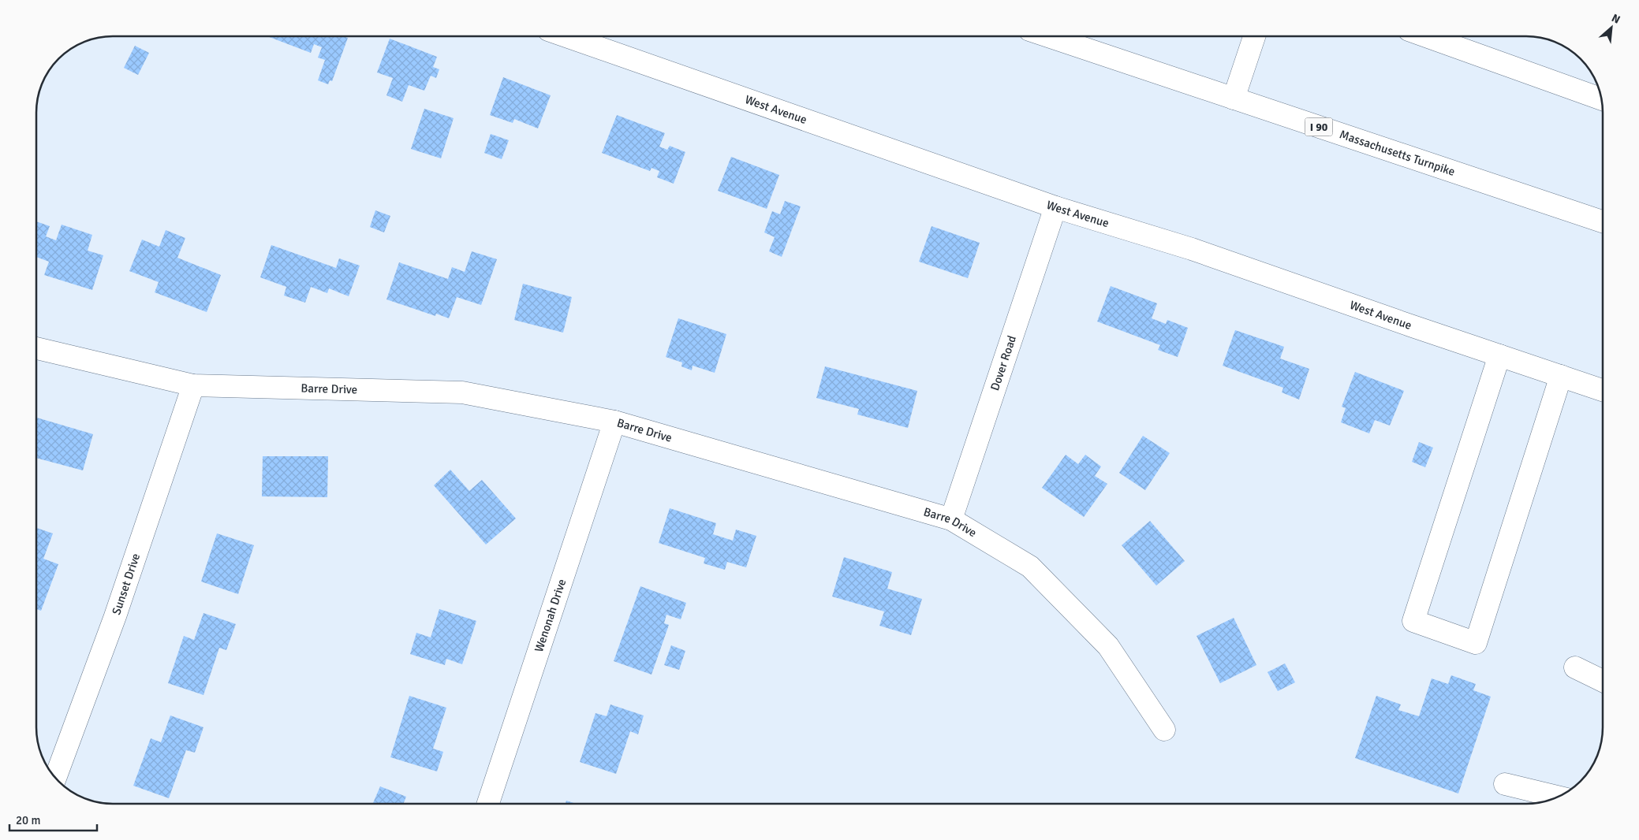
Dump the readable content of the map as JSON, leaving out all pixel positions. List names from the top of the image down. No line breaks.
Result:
{"streets":{"main road":["West Avenue","I 90","Massachusetts Turnpike","Dover Road","Barre Drive","Sunset Drive","Wenonah Drive"]},"crossings":[["West Avenue","Dover Road"],["Dover Road","Barre Drive"],["Barre Drive","Sunset Drive"],["Barre Drive","Wenonah Drive"]],"scale_bar":"20 m","north":"top right"}
